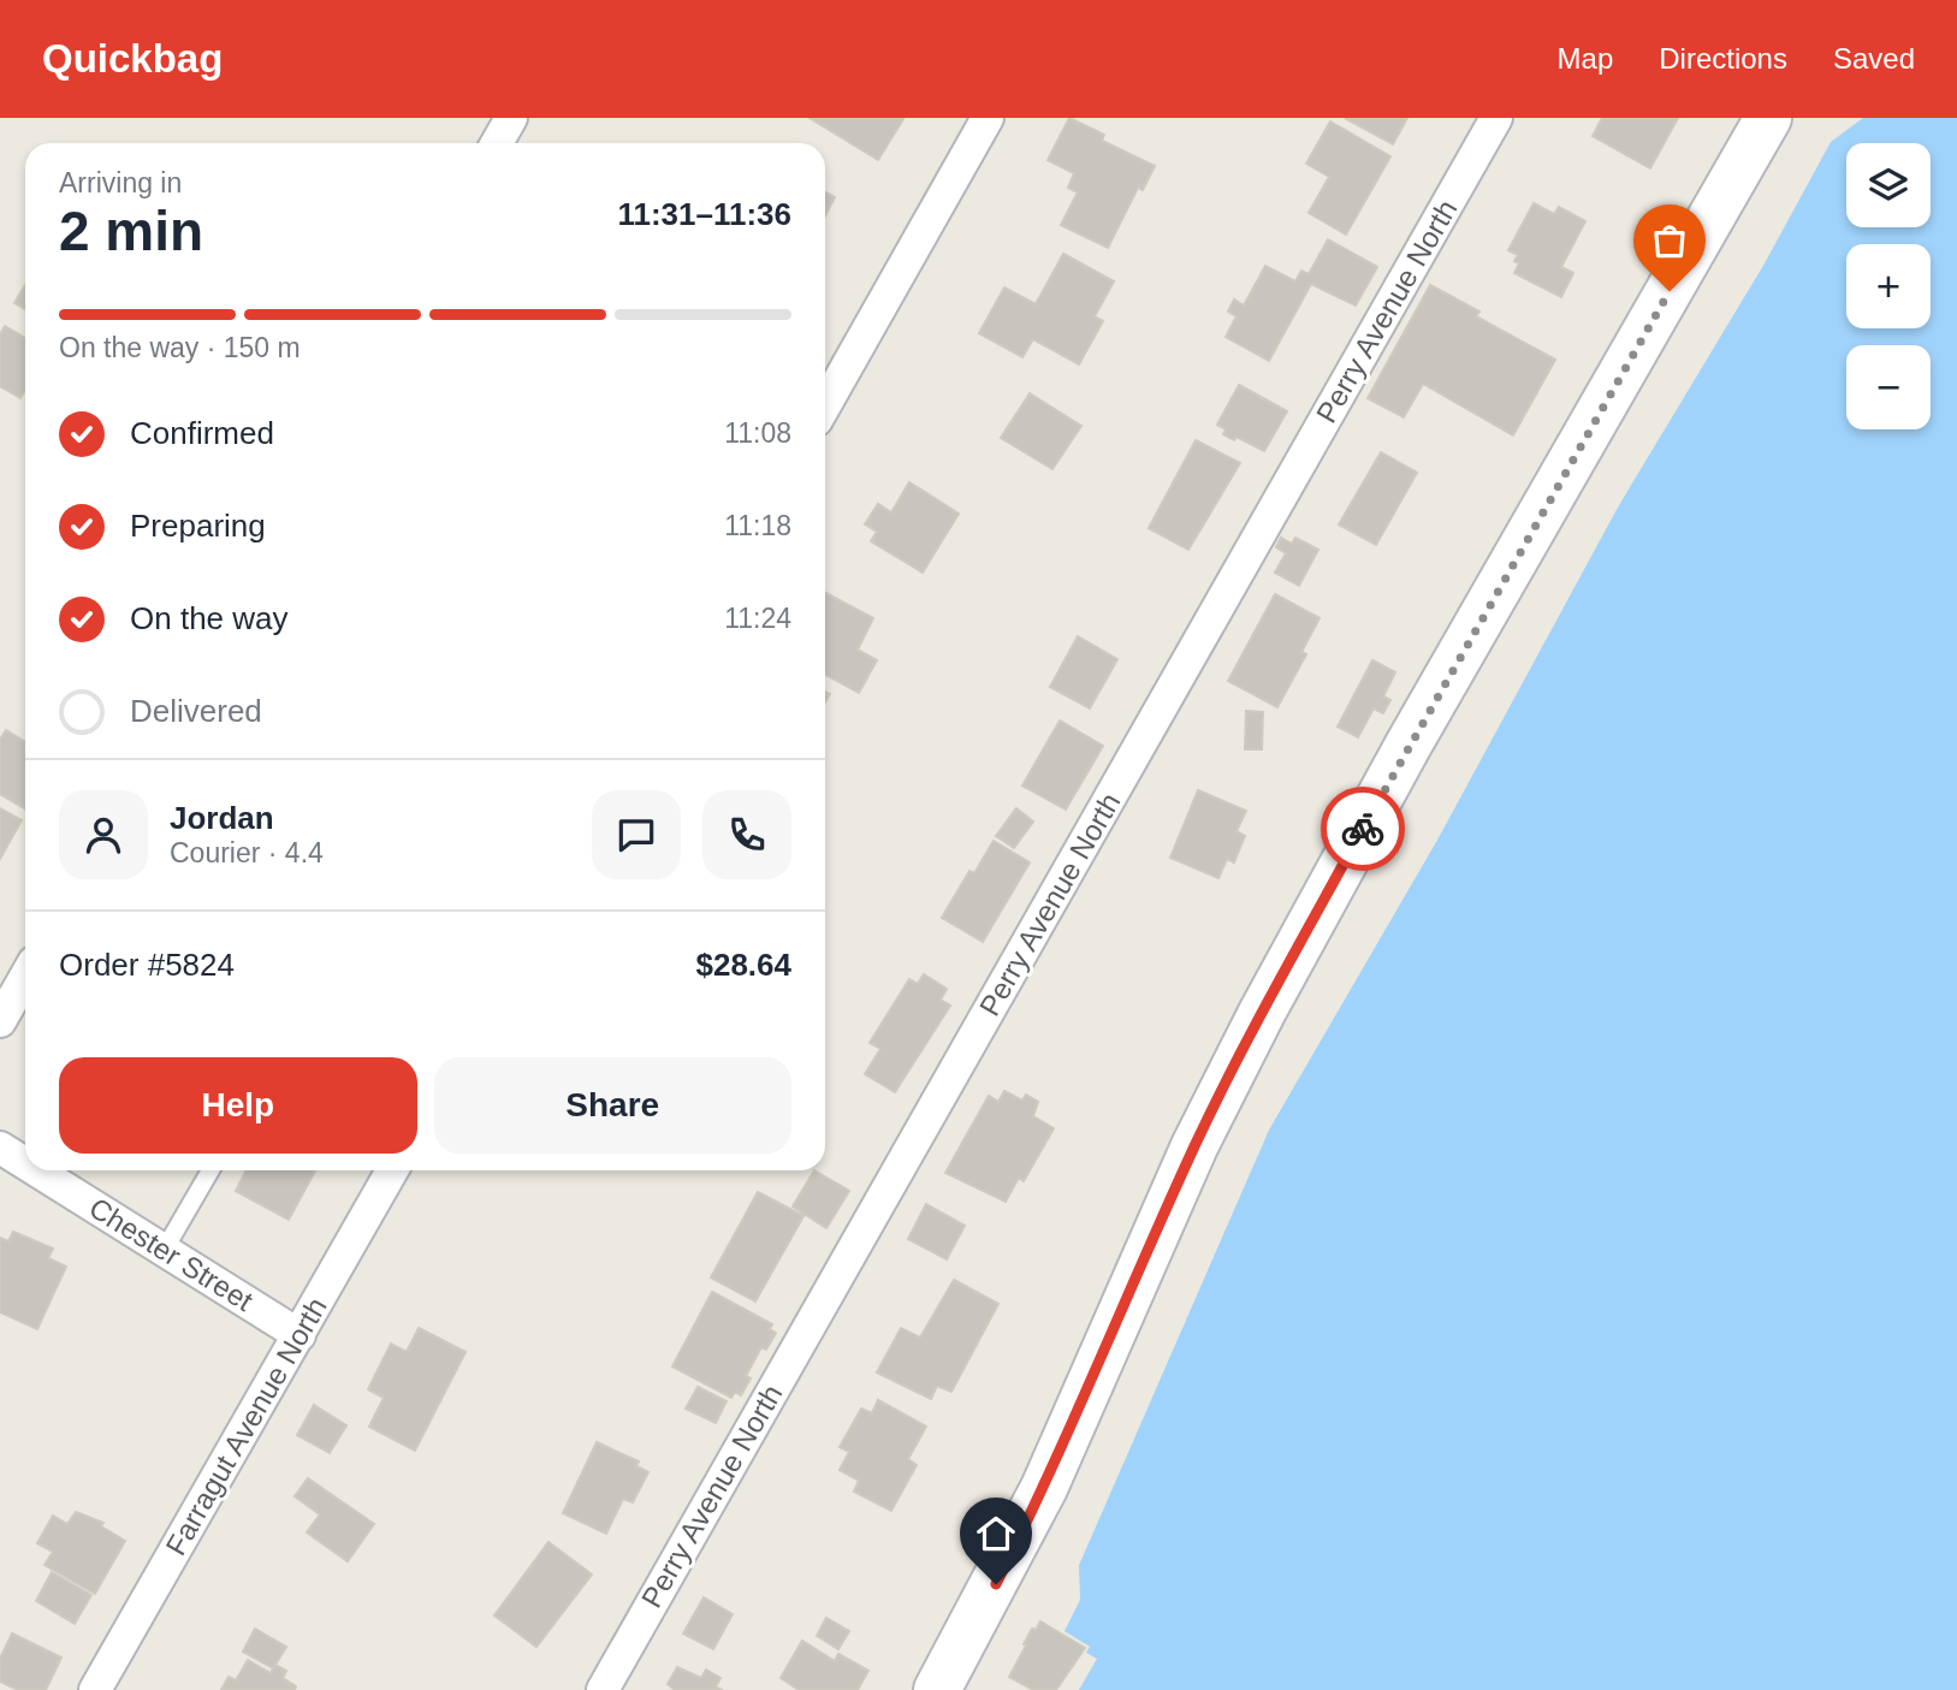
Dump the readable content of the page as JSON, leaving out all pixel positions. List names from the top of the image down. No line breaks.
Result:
{"streets":{"street":["Perry Avenue North","Chester Street","Farragut Avenue North"]},"crossings":[["Chester Street","Farragut Avenue North"]],"page":{"header":"Quickbag","nav":["Map","Directions","Saved"],"map_buttons":["+","−"],"heading":["2 min","Arriving in","11:31–11:36"],"panel":["Jordan","Courier · 4.4","Order #5824","$28.64"],"bar":"On the way · 150 m","list":[["Confirmed","11:08"],["Preparing","11:18"],["On the way","11:24"],"Delivered"],"buttons":["Help","Share"]}}
